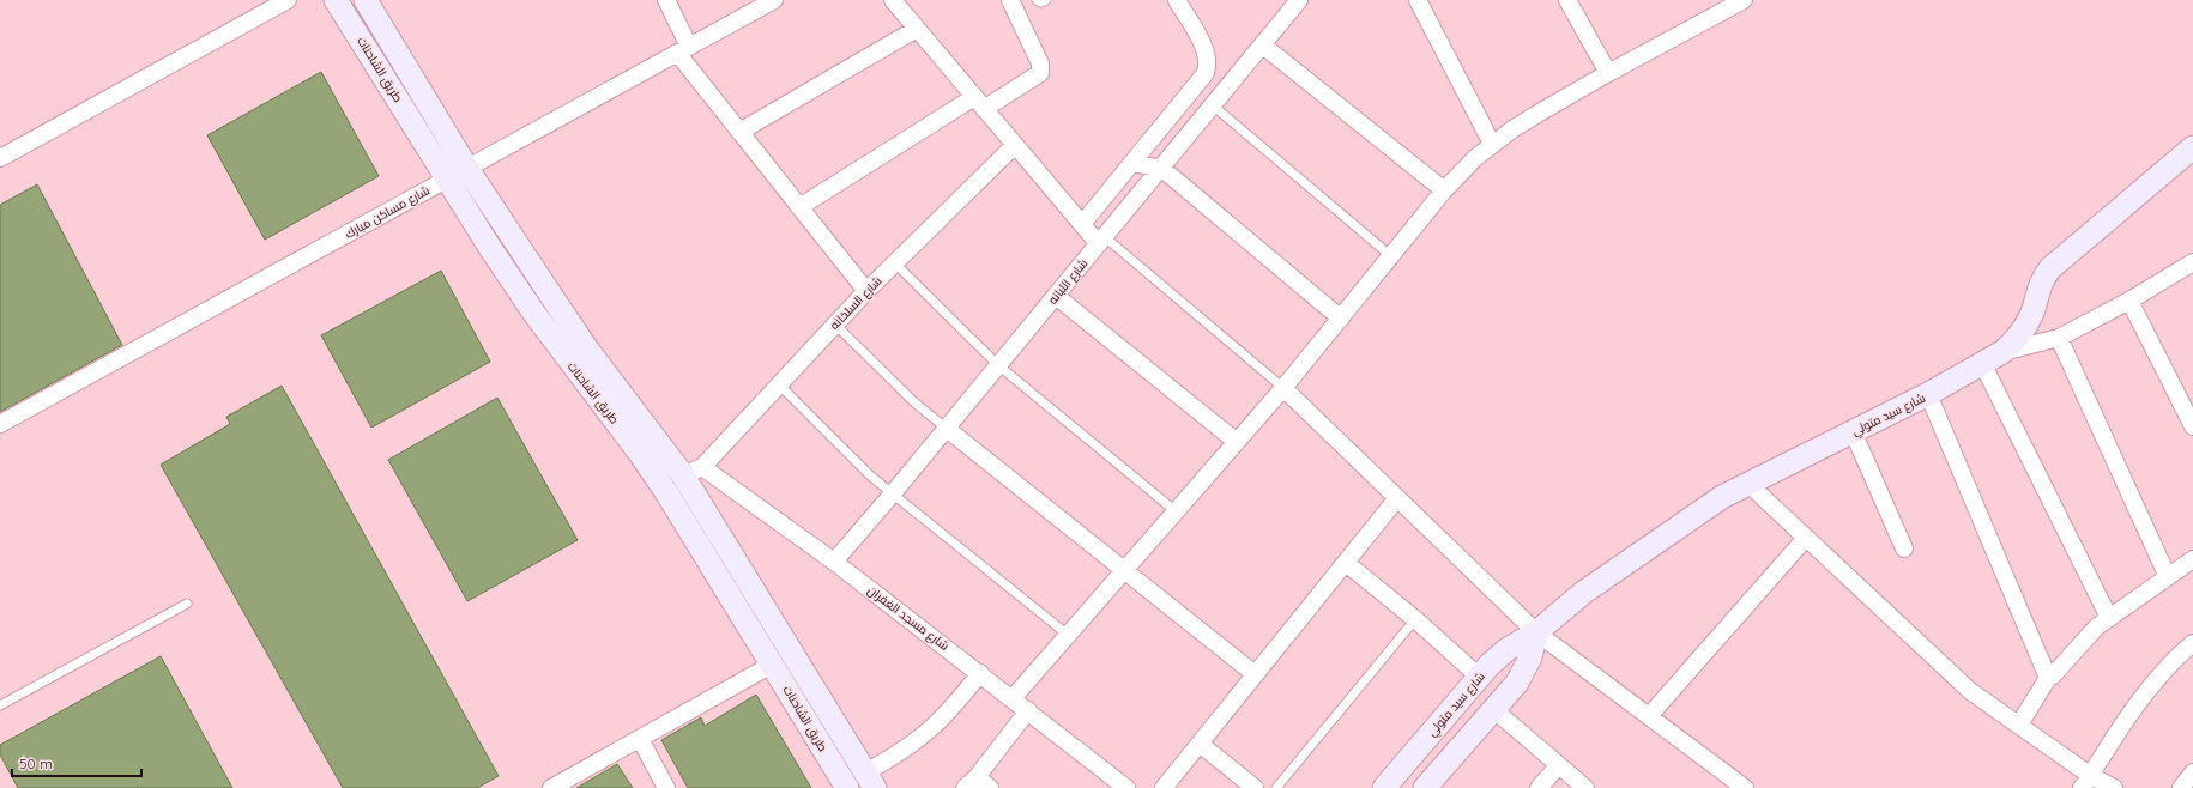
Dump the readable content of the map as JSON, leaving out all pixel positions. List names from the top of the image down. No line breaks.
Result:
{"streets":{"main road":["طريق الشاحنات","شارع سيد متولي"],"street":["شارع مساكن مبارك","شارع اللبانه","شارع السلخانه","شارع مسجد الغفران"]},"crossings":[["طريق الشاحنات","شارع مساكن مبارك"],["طريق الشاحنات","شارع السلخانه"],["طريق الشاحنات","شارع مسجد الغفران"],["شارع اللبانه","شارع مسجد الغفران"],["شارع السلخانه","شارع مسجد الغفران"]],"scale_bar":"50 m"}
